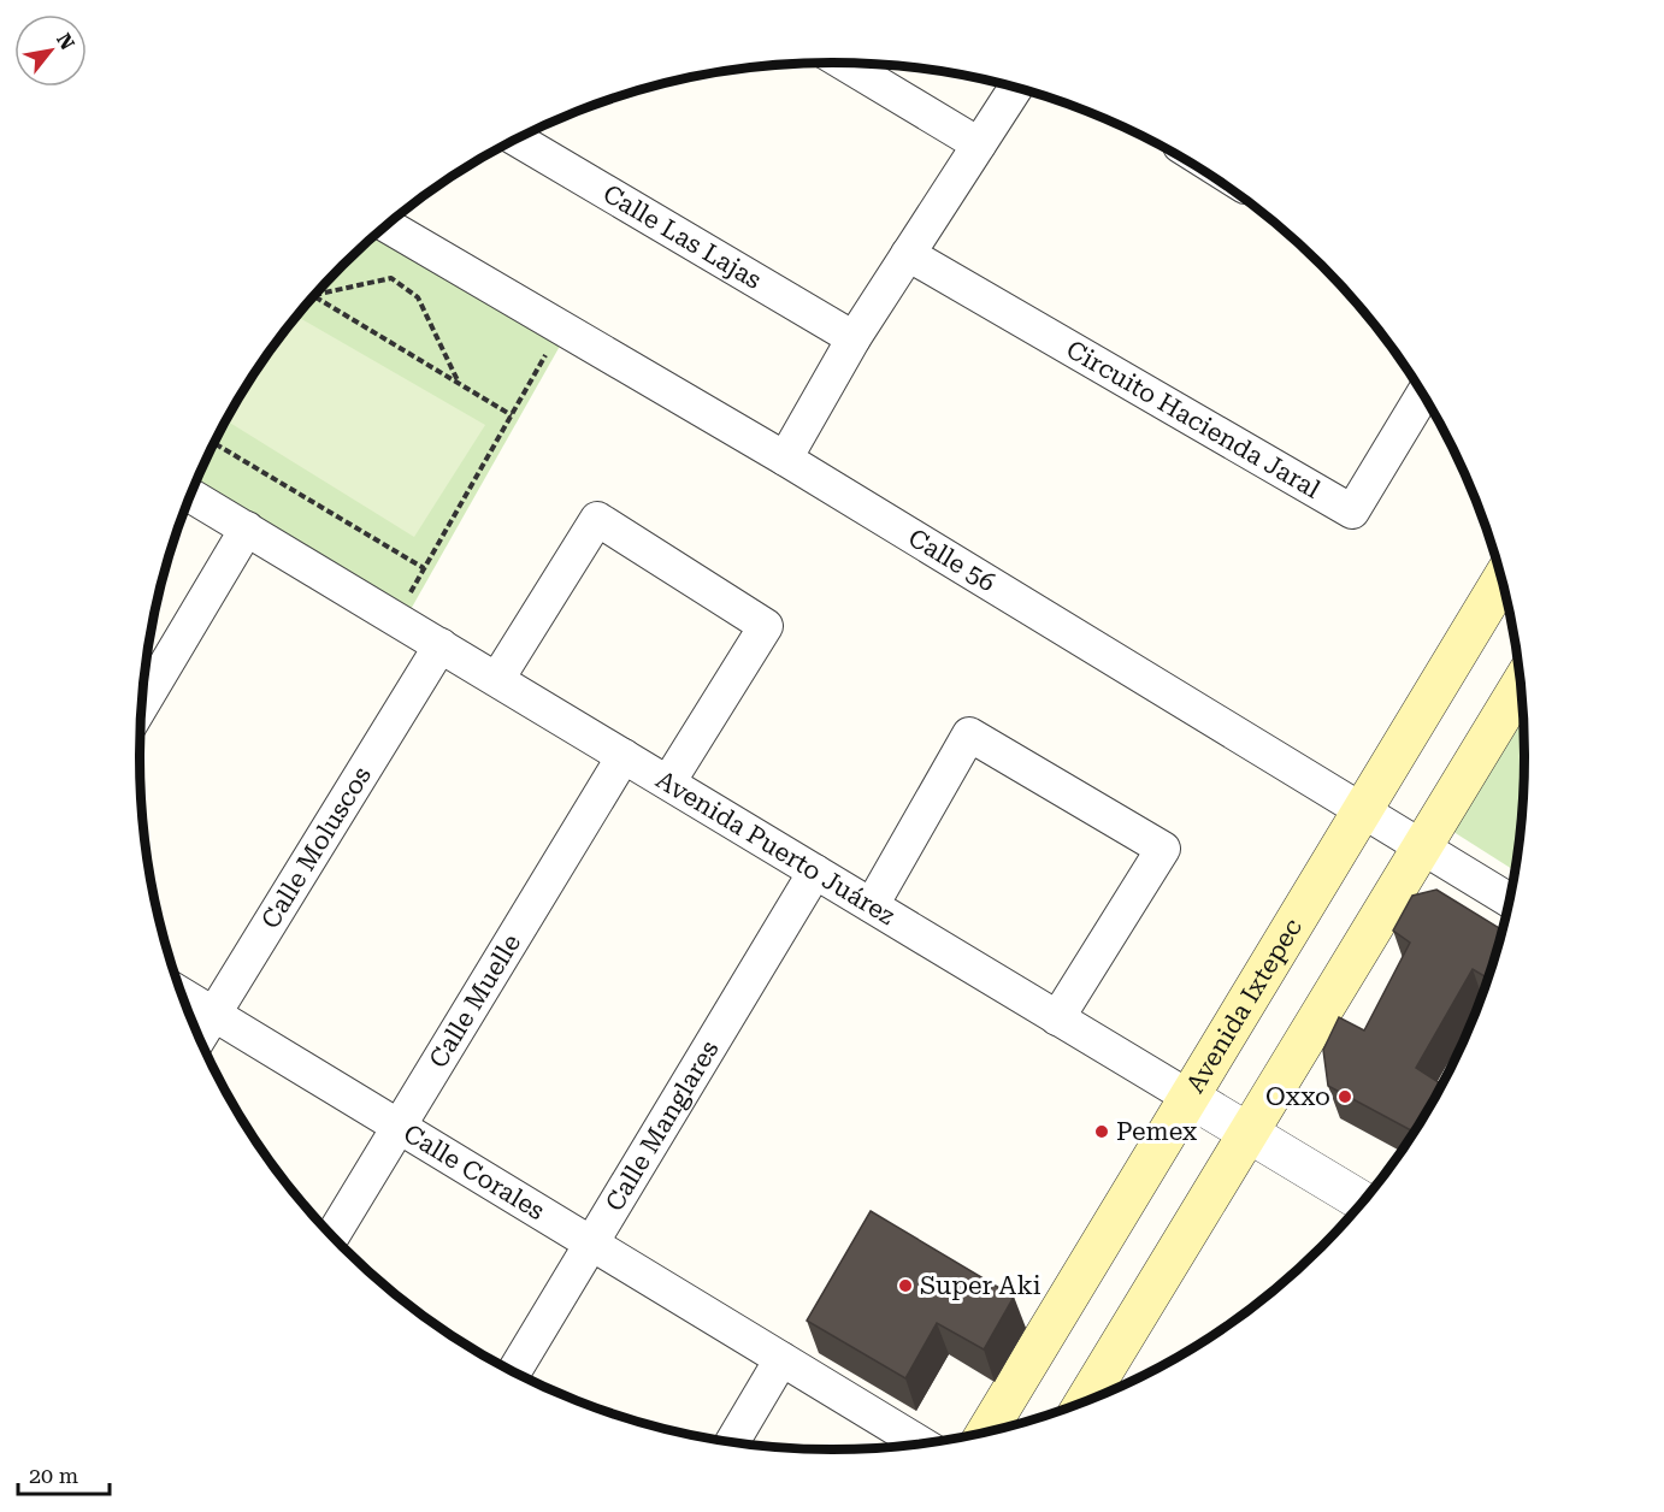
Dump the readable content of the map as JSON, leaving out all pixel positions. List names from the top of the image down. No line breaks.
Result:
{"streets":{"main road":["Avenida Ixtepec"],"street":["Calle Las Lajas","Circuito Hacienda Jaral","Calle 56","Calle Moluscos","Avenida Puerto Juárez","Calle Muelle","Calle Manglares","Calle Corales"]},"crossings":[["Calle 56","Avenida Ixtepec"],["Calle Moluscos","Avenida Puerto Juárez"],["Calle Moluscos","Calle Corales"],["Avenida Puerto Juárez","Calle Muelle"],["Avenida Puerto Juárez","Avenida Ixtepec"],["Avenida Puerto Juárez","Calle Manglares"],["Calle Muelle","Calle Corales"],["Calle Manglares","Calle Corales"]],"places":["Oxxo","Pemex","Super Aki"],"scale_bar":"20 m","north":"top right"}
